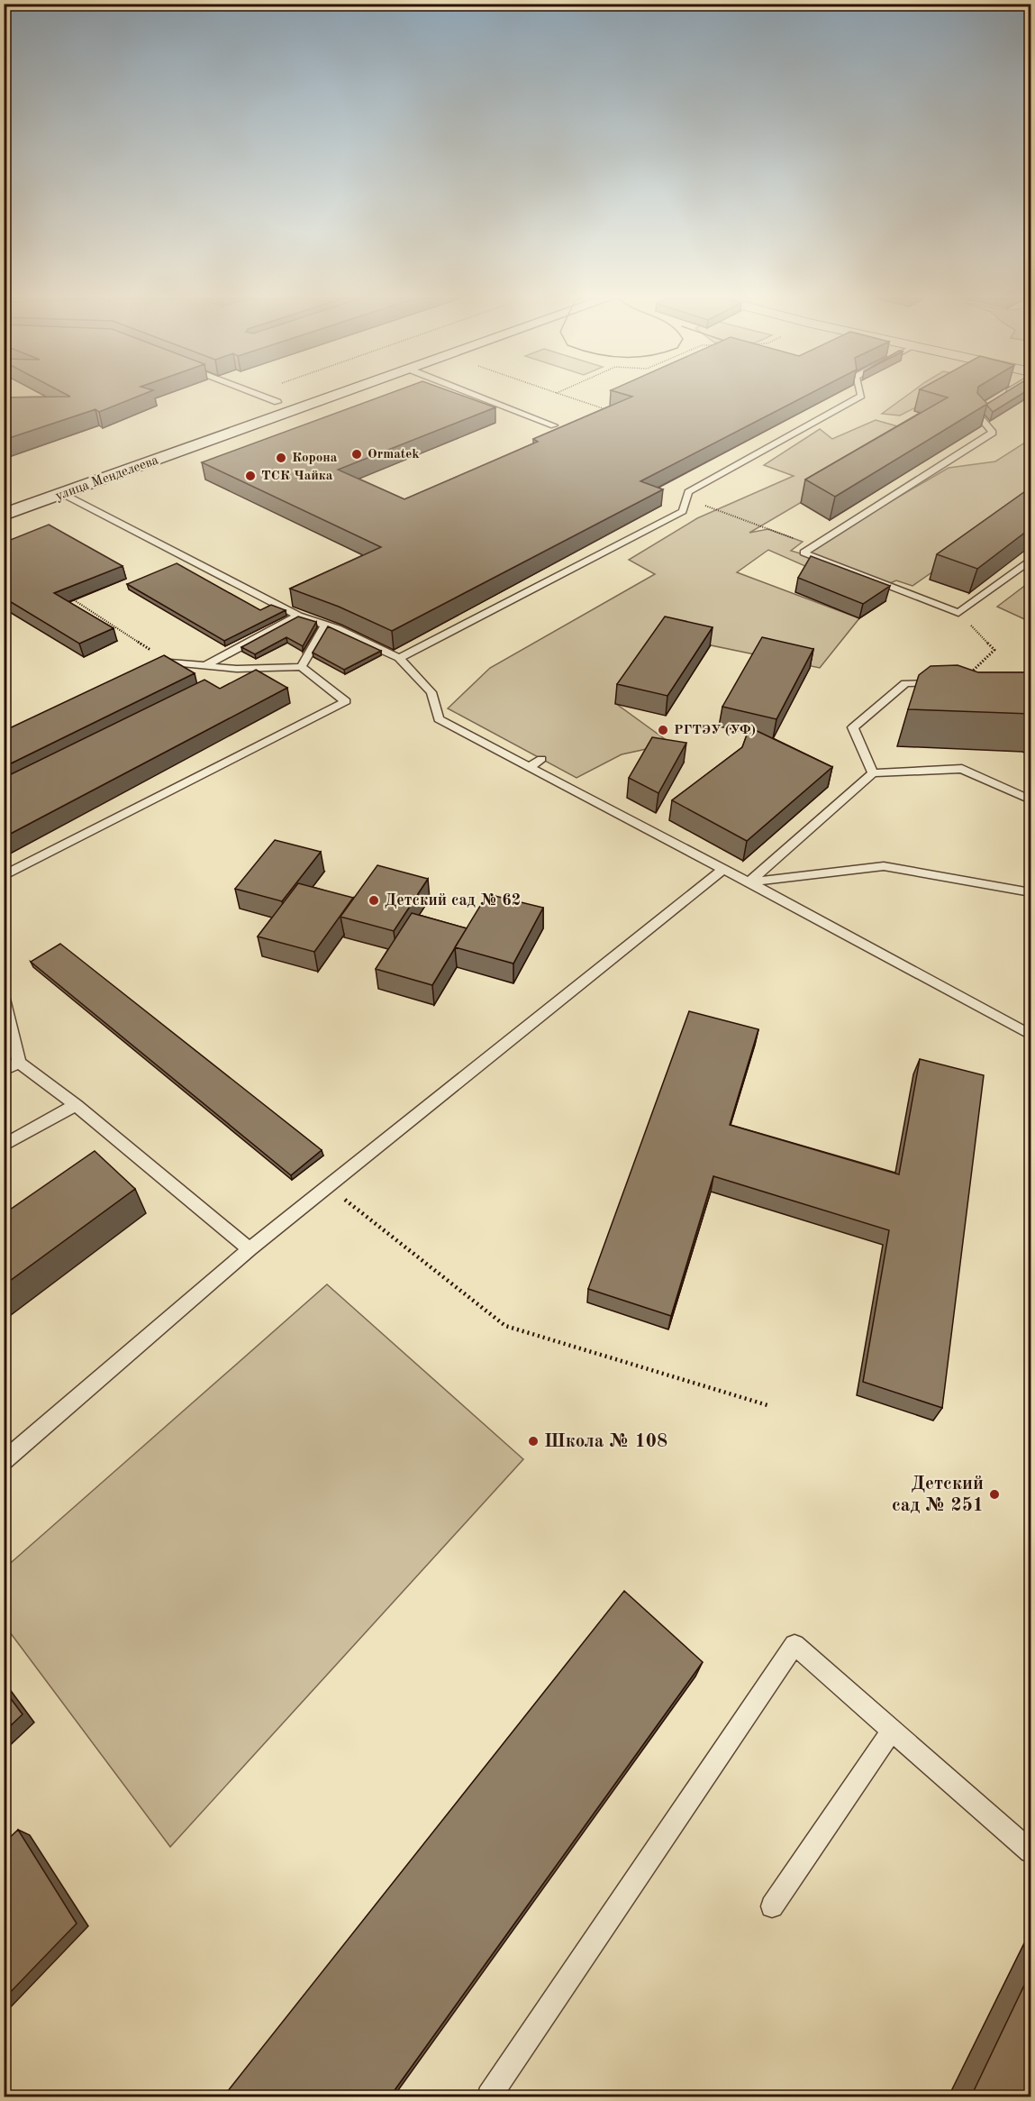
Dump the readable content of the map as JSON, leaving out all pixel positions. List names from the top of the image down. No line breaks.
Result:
{"streets":{"main road":["улица Менделеева"]},"places":["Ormatek","Корона","ТСК Чайка","РГТЭУ (УФ)","Детский сад № 62","Школа № 108","Детский сад № 251"]}
